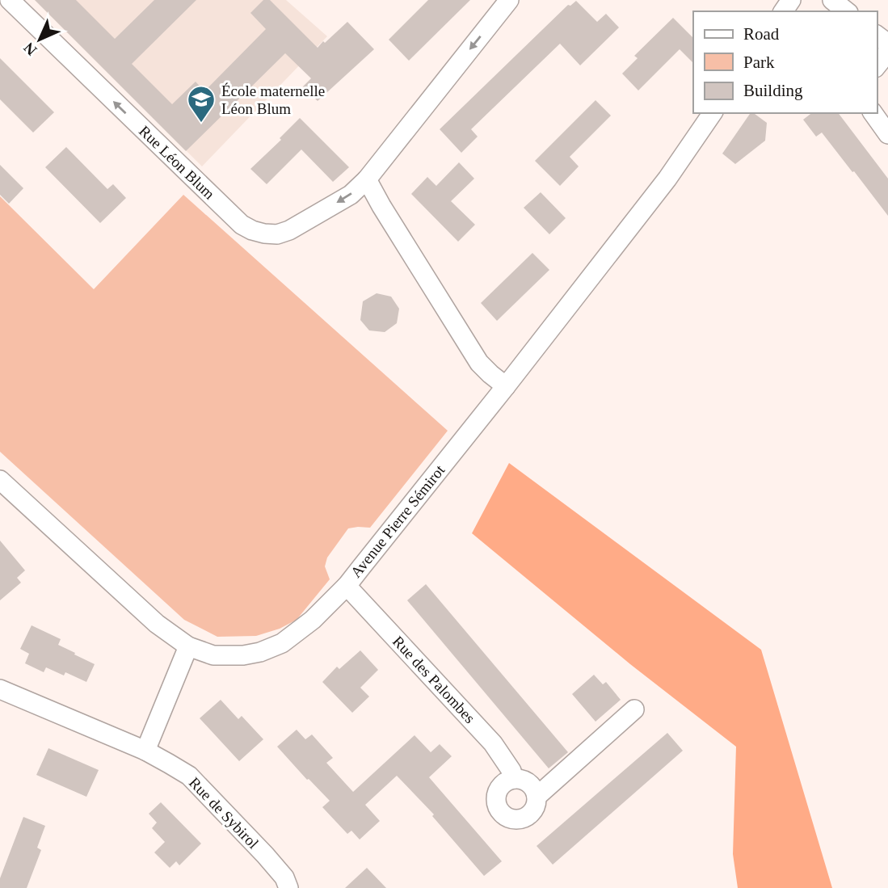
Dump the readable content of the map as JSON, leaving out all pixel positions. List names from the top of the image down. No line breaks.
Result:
{"streets":{"street":["Rue Léon Blum","Avenue Pierre Sémirot","Rue des Palombes","Rue de Sybirol"]},"crossings":[["Avenue Pierre Sémirot","Rue des Palombes"]],"places":{"school or university":["École maternelle Léon Blum"]},"legend":["Road","Park","Building"],"north":"bottom left"}
